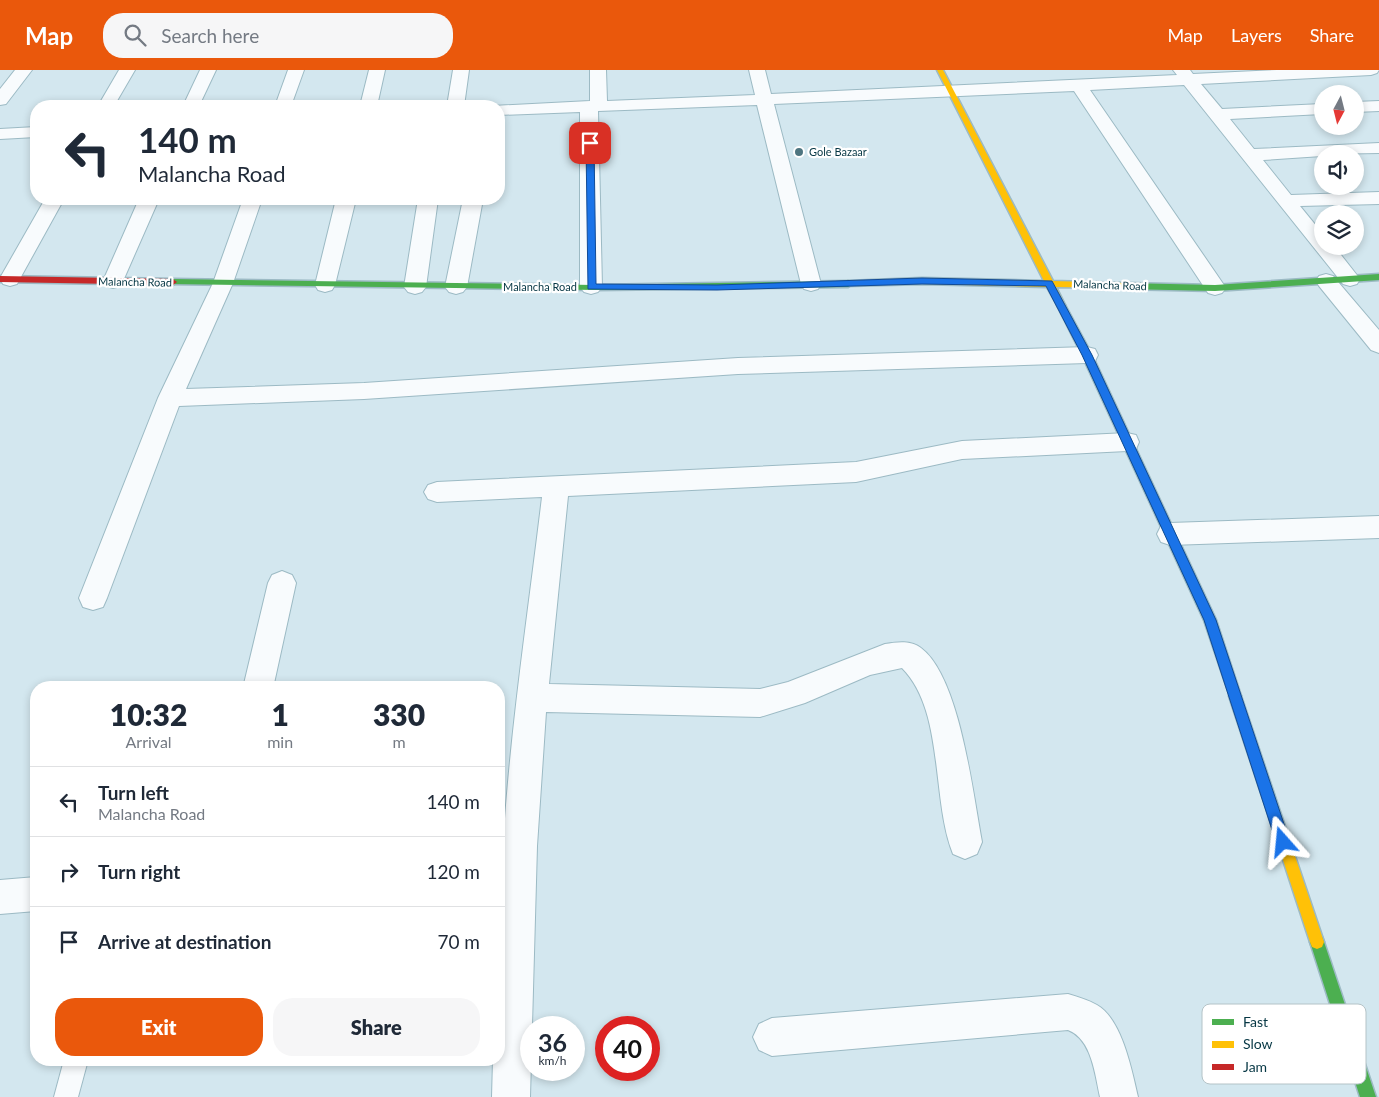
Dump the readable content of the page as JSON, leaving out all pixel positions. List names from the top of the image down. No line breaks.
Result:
{"streets":{"main road":["Malancha Road"]},"places":["Gole Bazaar"],"legend":["Fast","Slow","Jam"],"north":"bottom","page":{"header":"Map","search":"Search here","nav":["Map","Layers","Share"],"turn":["140 m","Malancha Road"],"eta":["10:32","Arrival","1","min","330","m"],"list":[{"name":"Turn left","note":"Malancha Road","value":"140 m"},{"name":"Turn right","value":"120 m"},{"name":"Arrive at destination","value":"70 m"}],"buttons":["Exit","Share"],"speed":"36 km/h","limit":"40"}}
